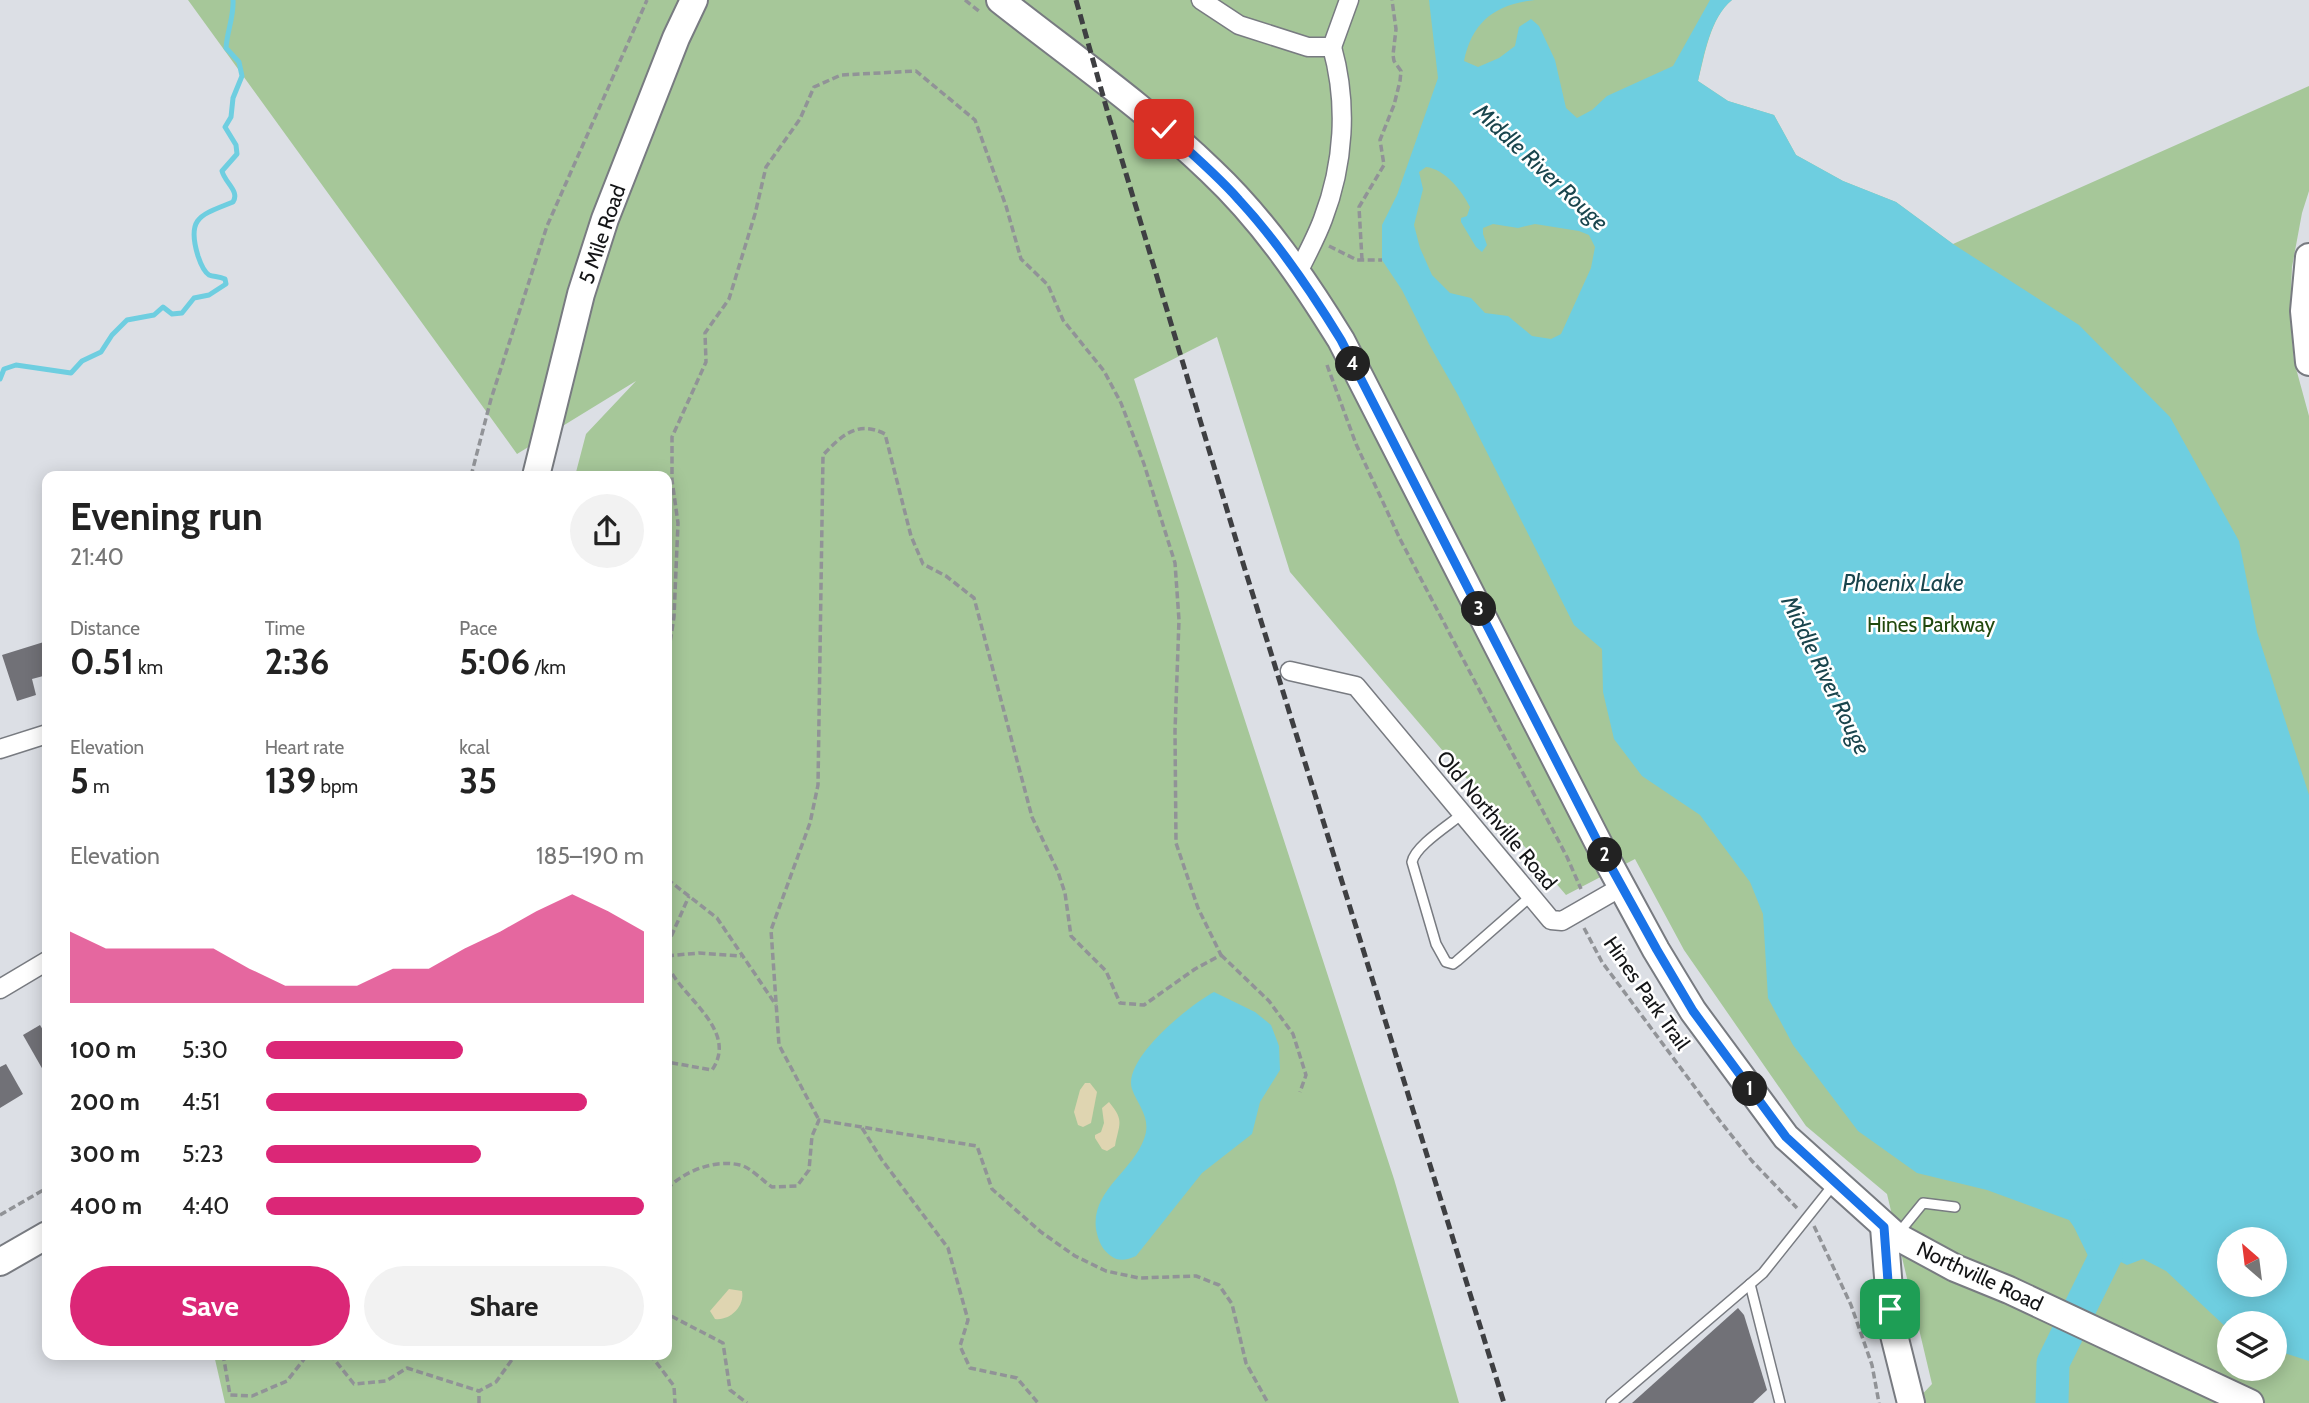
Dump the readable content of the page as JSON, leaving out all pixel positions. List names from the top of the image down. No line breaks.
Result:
{"streets":{"street":["5 Mile Road","Old Northville Road","Northville Road"],"path":["Hines Park Trail"]},"crossings":[["Old Northville Road","Hines Park Trail"],["Old Northville Road","Northville Road"]],"water":["Middle River Rouge","Phoenix Lake"],"parks":["Hines Parkway"],"north":"top left","page":{"pins":["4","3","2","1"],"heading":["Evening run","21:40"],"stats":[["Distance","0.51 km"],["Time","2:36"],["Pace","5:06 /km"],["Elevation","5 m"],["Heart rate","139 bpm"],["kcal","35"]],"chart":["Elevation","185–190 m"],"list":[{"name":"100 m","note":"5:30"},{"name":"200 m","note":"4:51"},{"name":"300 m","note":"5:23"},{"name":"400 m","note":"4:40"}],"buttons":["Save","Share"]}}
